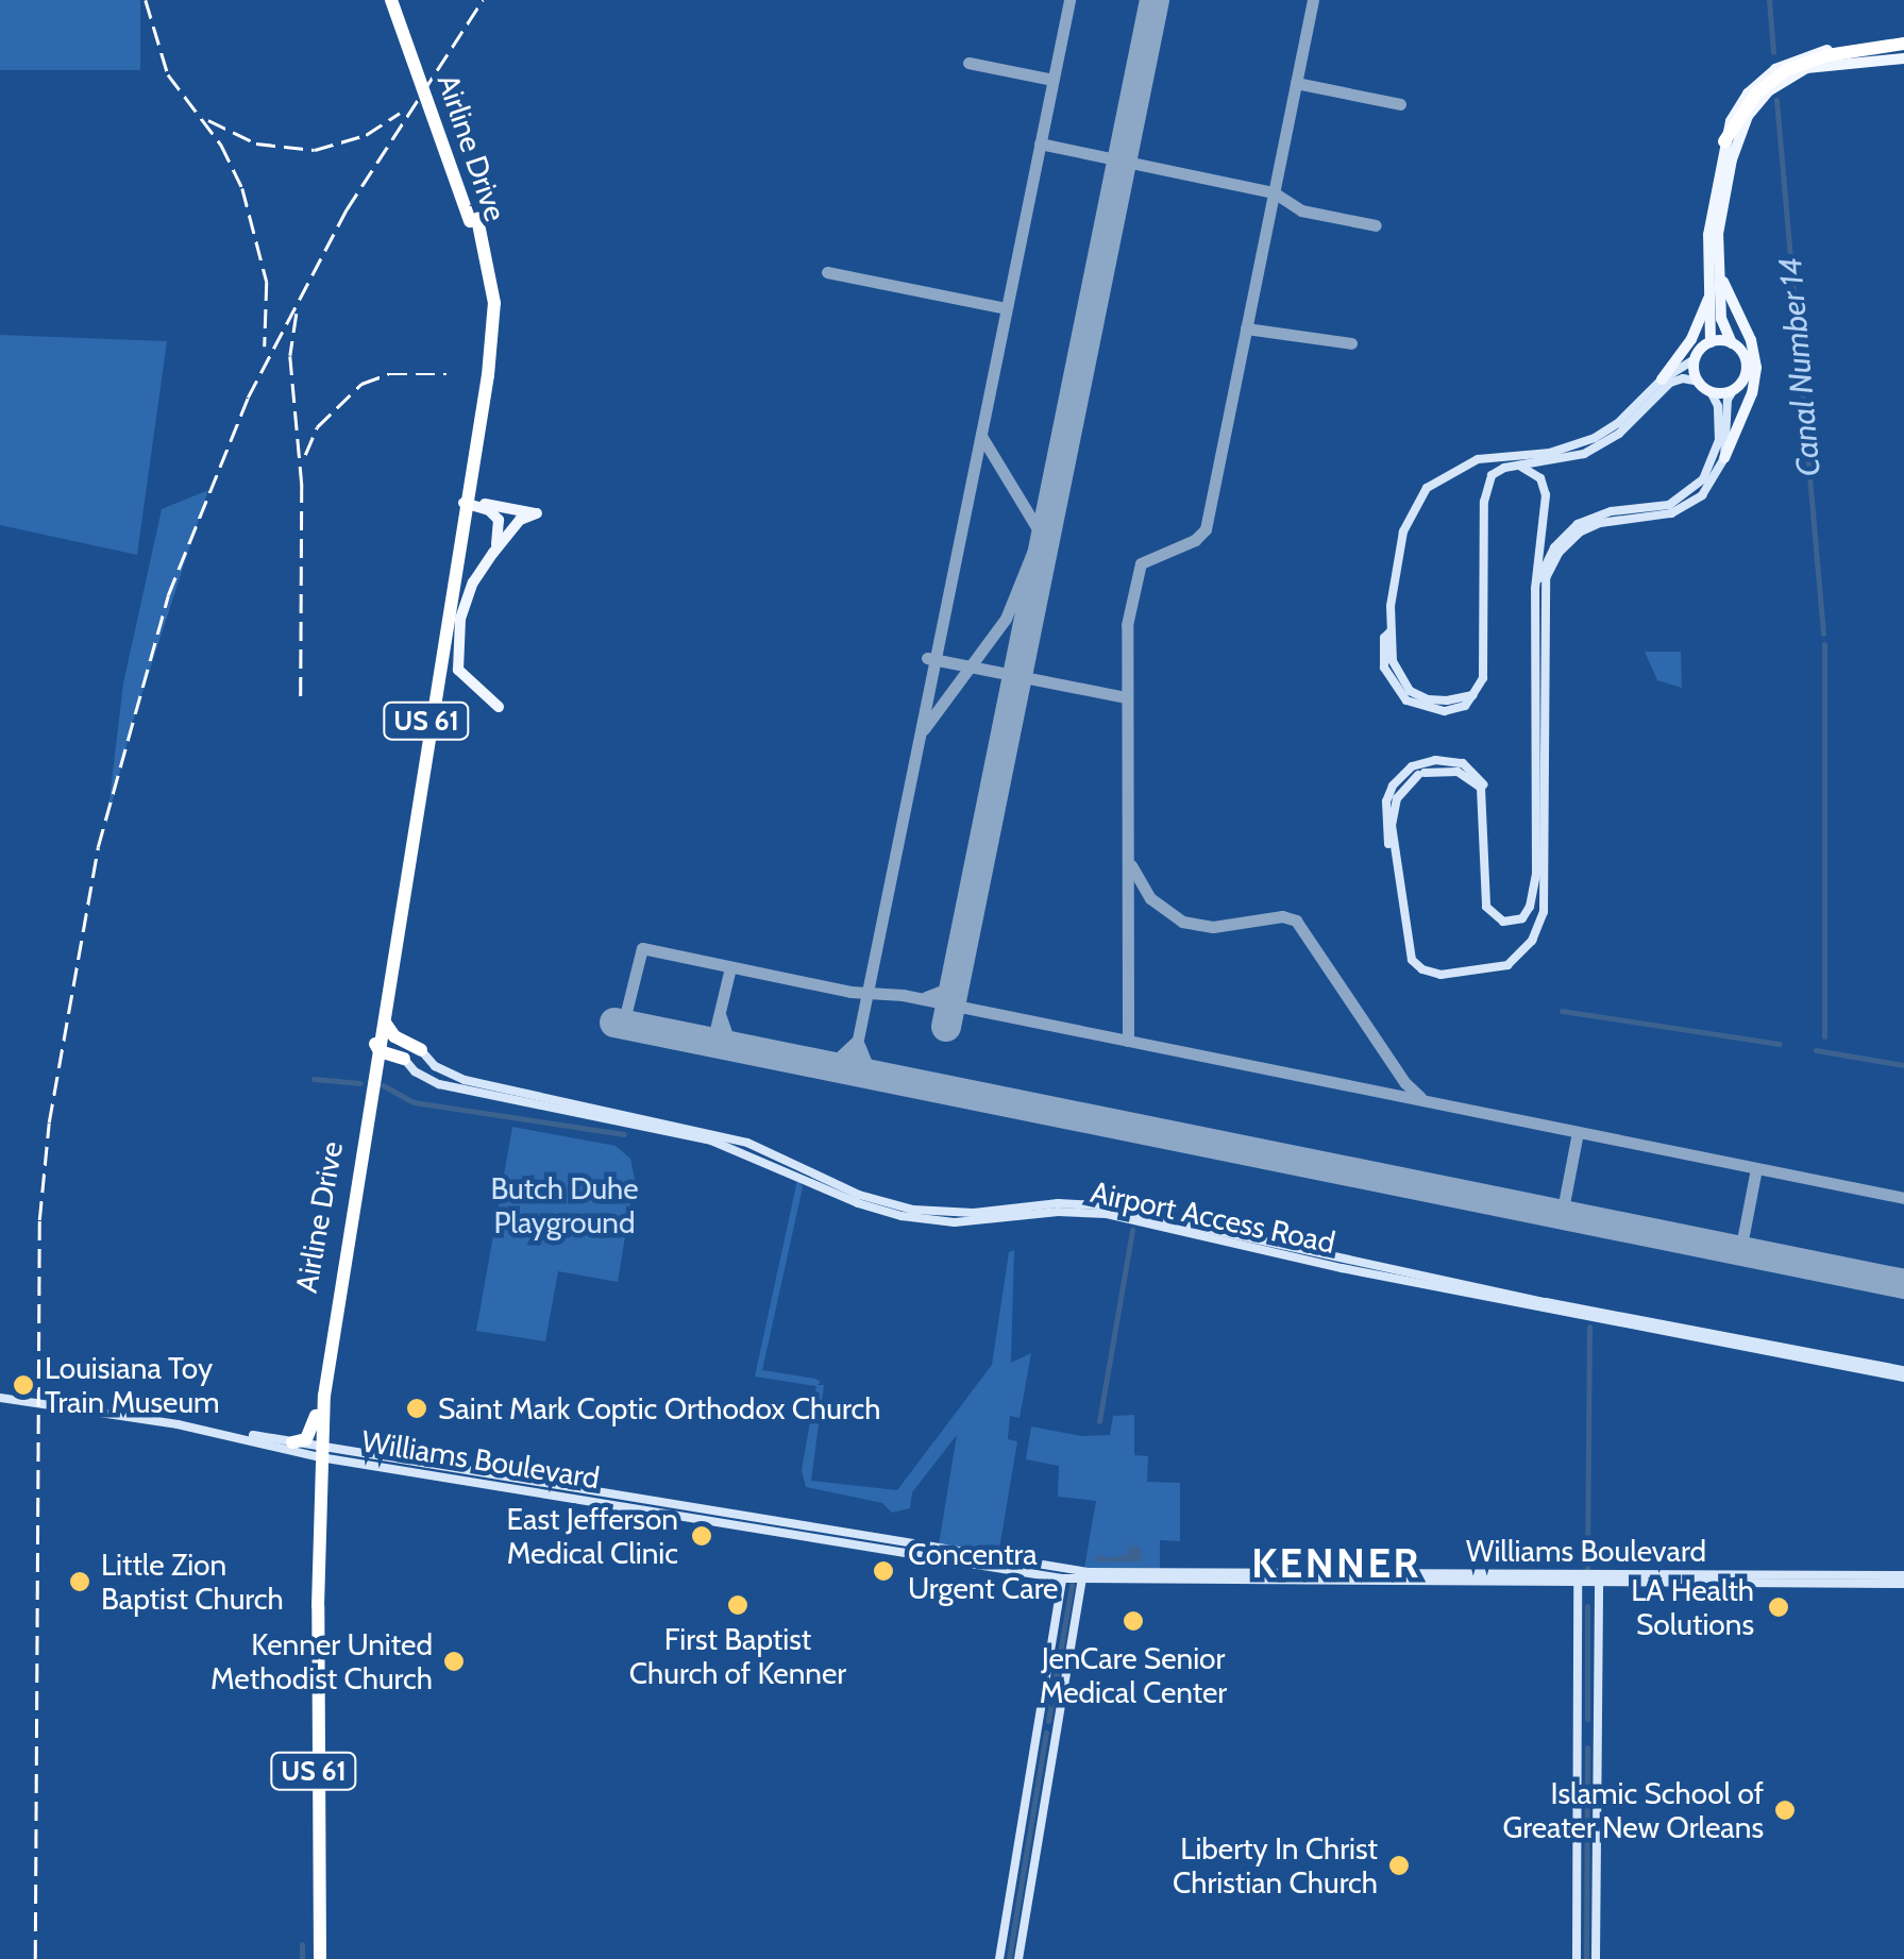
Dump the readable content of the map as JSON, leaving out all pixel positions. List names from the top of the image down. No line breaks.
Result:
{"streets":{"highway":["Airline Drive","US 61"],"main road":["Airport Access Road","Williams Boulevard"]},"crossings":[["Airline Drive","Airport Access Road"],["Airline Drive","Williams Boulevard"]],"districts":["KENNER"],"water":["Canal Number 14"],"parks":["Butch Duhe Playground"],"places":["Louisiana Toy Train Museum","Saint Mark Coptic Orthodox Church","East Jefferson Medical Clinic","Concentra Urgent Care","Little Zion Baptist Church","First Baptist Church of Kenner","LA Health Solutions","JenCare Senior Medical Center","Kenner United Methodist Church","Islamic School of Greater New Orleans","Liberty In Christ Christian Church"]}
